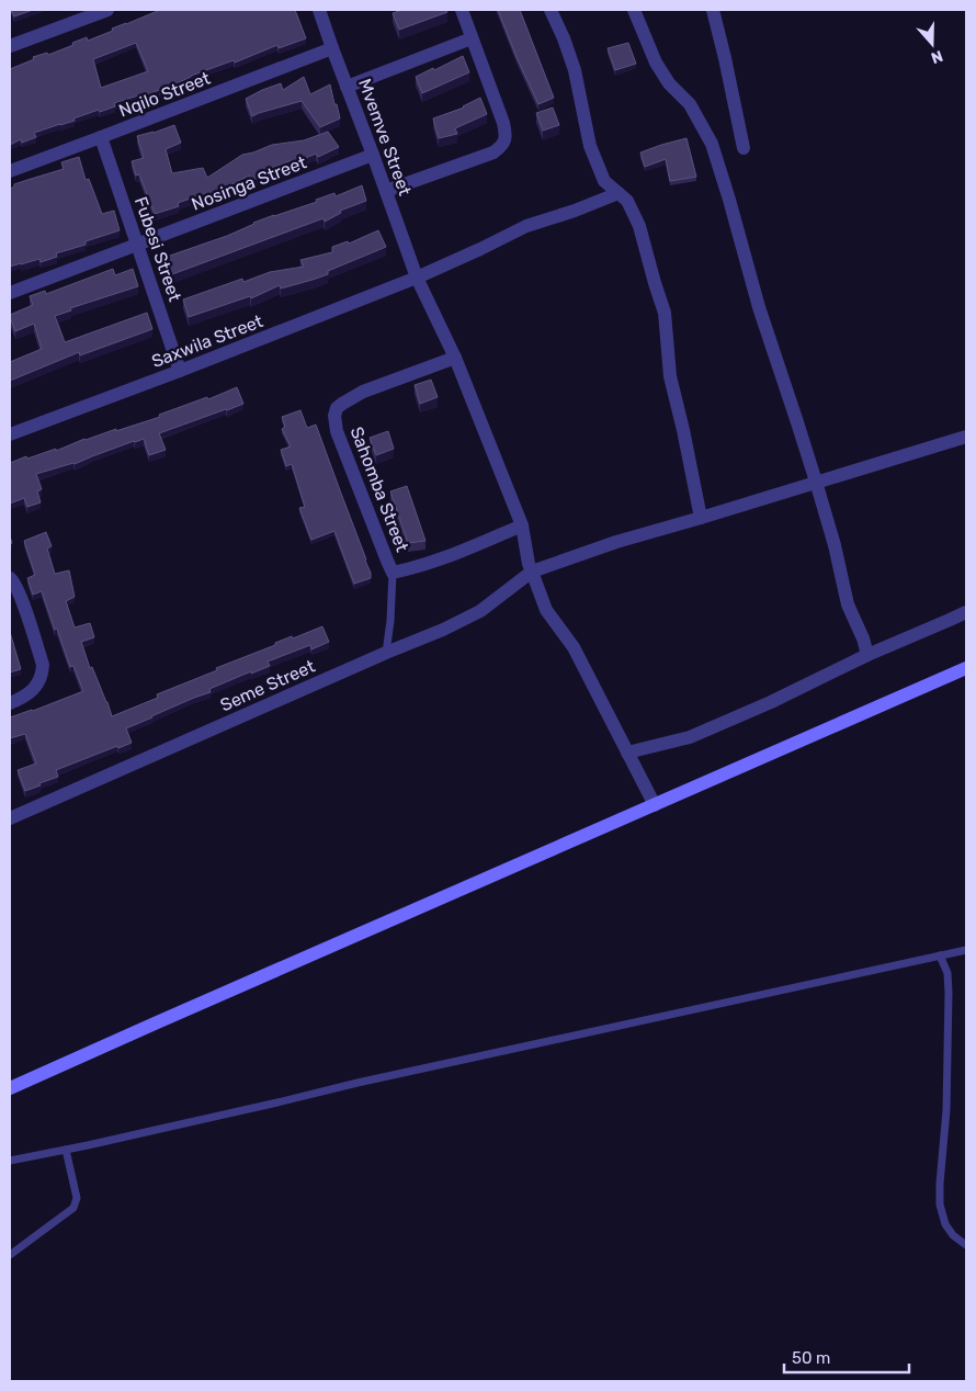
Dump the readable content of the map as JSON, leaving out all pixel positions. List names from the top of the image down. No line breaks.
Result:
{"streets":{"street":["Nqilo Street","Mvemve Street","Nosinga Street","Fubesi Street","Saxwila Street","Sahomba Street","Seme Street"]},"crossings":[["Nqilo Street","Mvemve Street"],["Nqilo Street","Fubesi Street"],["Mvemve Street","Nosinga Street"],["Mvemve Street","Saxwila Street"],["Nosinga Street","Fubesi Street"],["Fubesi Street","Saxwila Street"]],"scale_bar":"50 m","north":"bottom"}
